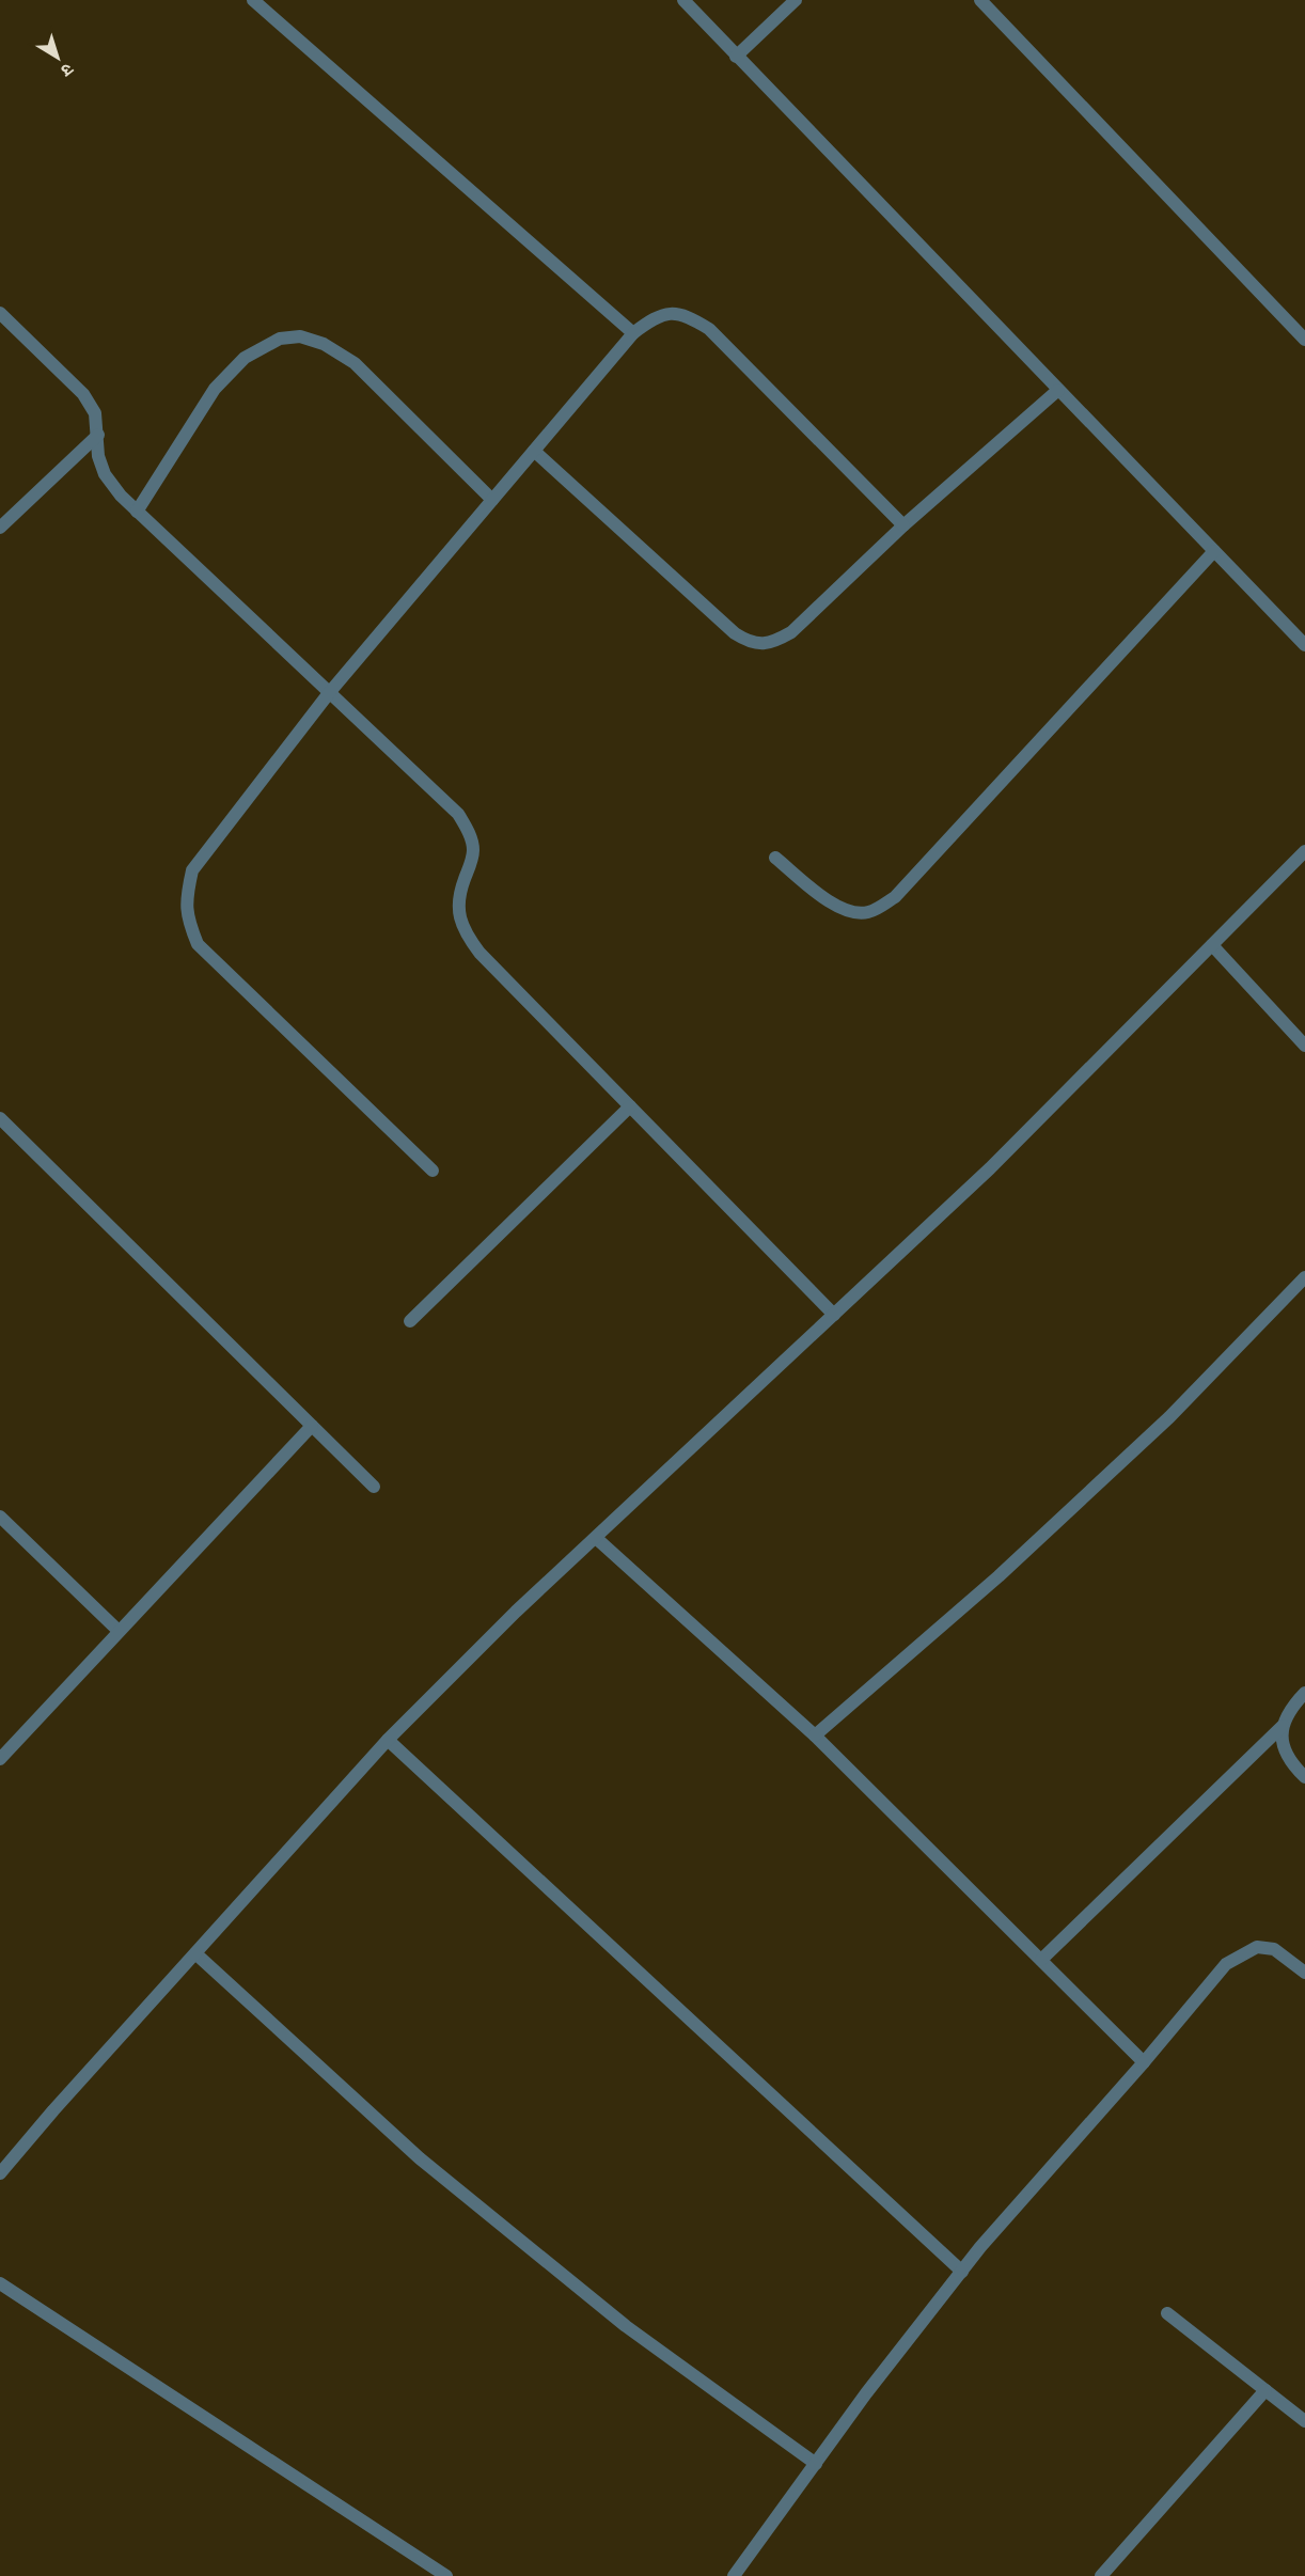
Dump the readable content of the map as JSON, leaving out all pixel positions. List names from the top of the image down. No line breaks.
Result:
{"north":"bottom right"}
